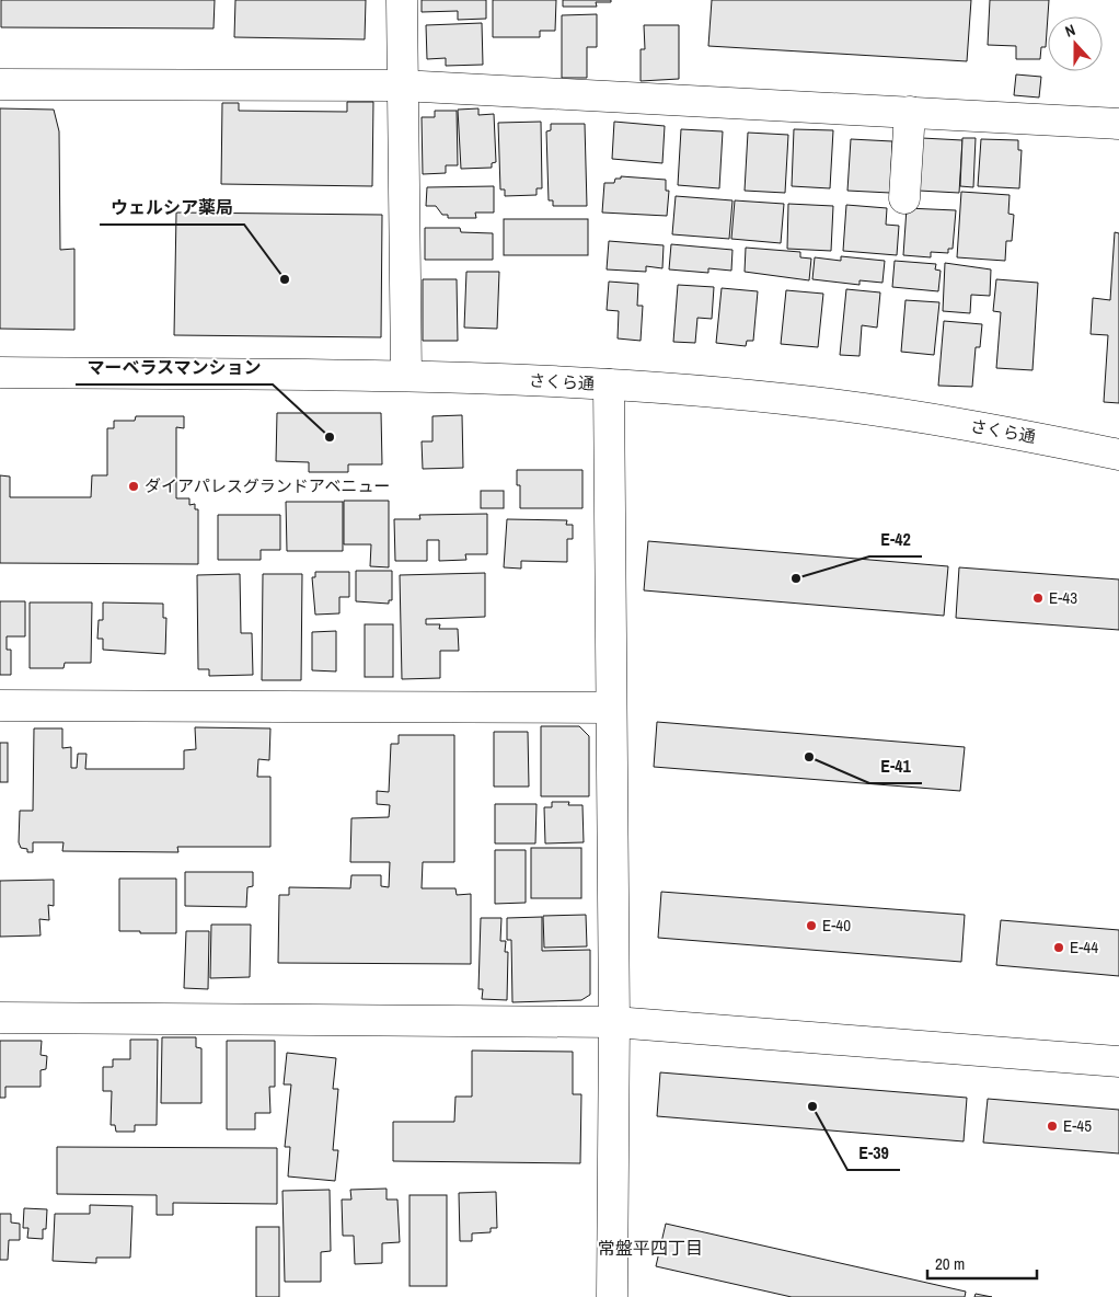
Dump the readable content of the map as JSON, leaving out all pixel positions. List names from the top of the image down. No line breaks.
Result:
{"streets":{"street":["さくら通"]},"districts":["常盤平四丁目"],"places":["ウェルシア薬局","マーベラスマンション","ダイアパレスグランドアベニュー","E-42","E-43","E-41","E-40","E-44","E-39","E-45"],"scale_bar":"20 m","north":"top"}
